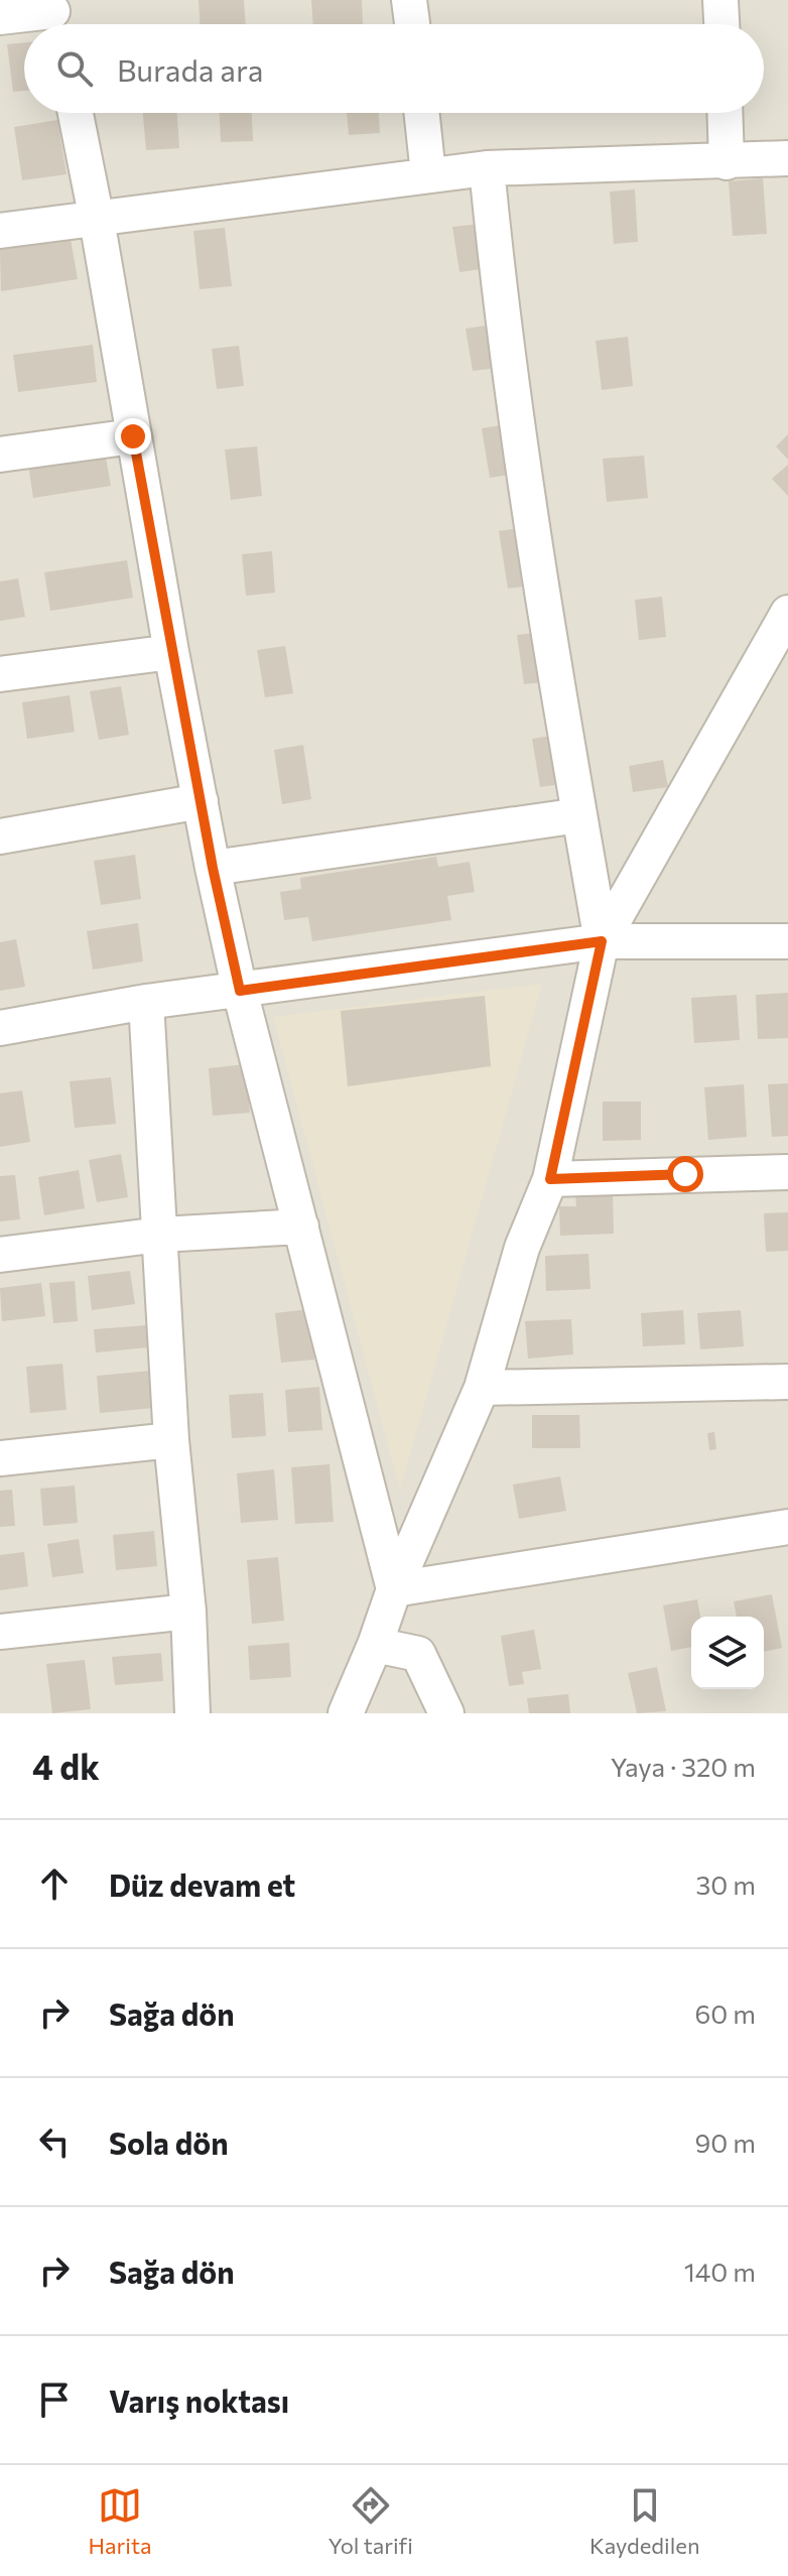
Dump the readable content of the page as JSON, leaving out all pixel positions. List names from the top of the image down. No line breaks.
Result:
{"page":{"search":"Burada ara","heading":["4 dk","Yaya · 320 m"],"list":[["Düz devam et","30 m"],["Sağa dön","60 m"],["Sola dön","90 m"],["Sağa dön","140 m"],"Varış noktası"],"nav":["Harita","Yol tarifi","Kaydedilen"]}}
